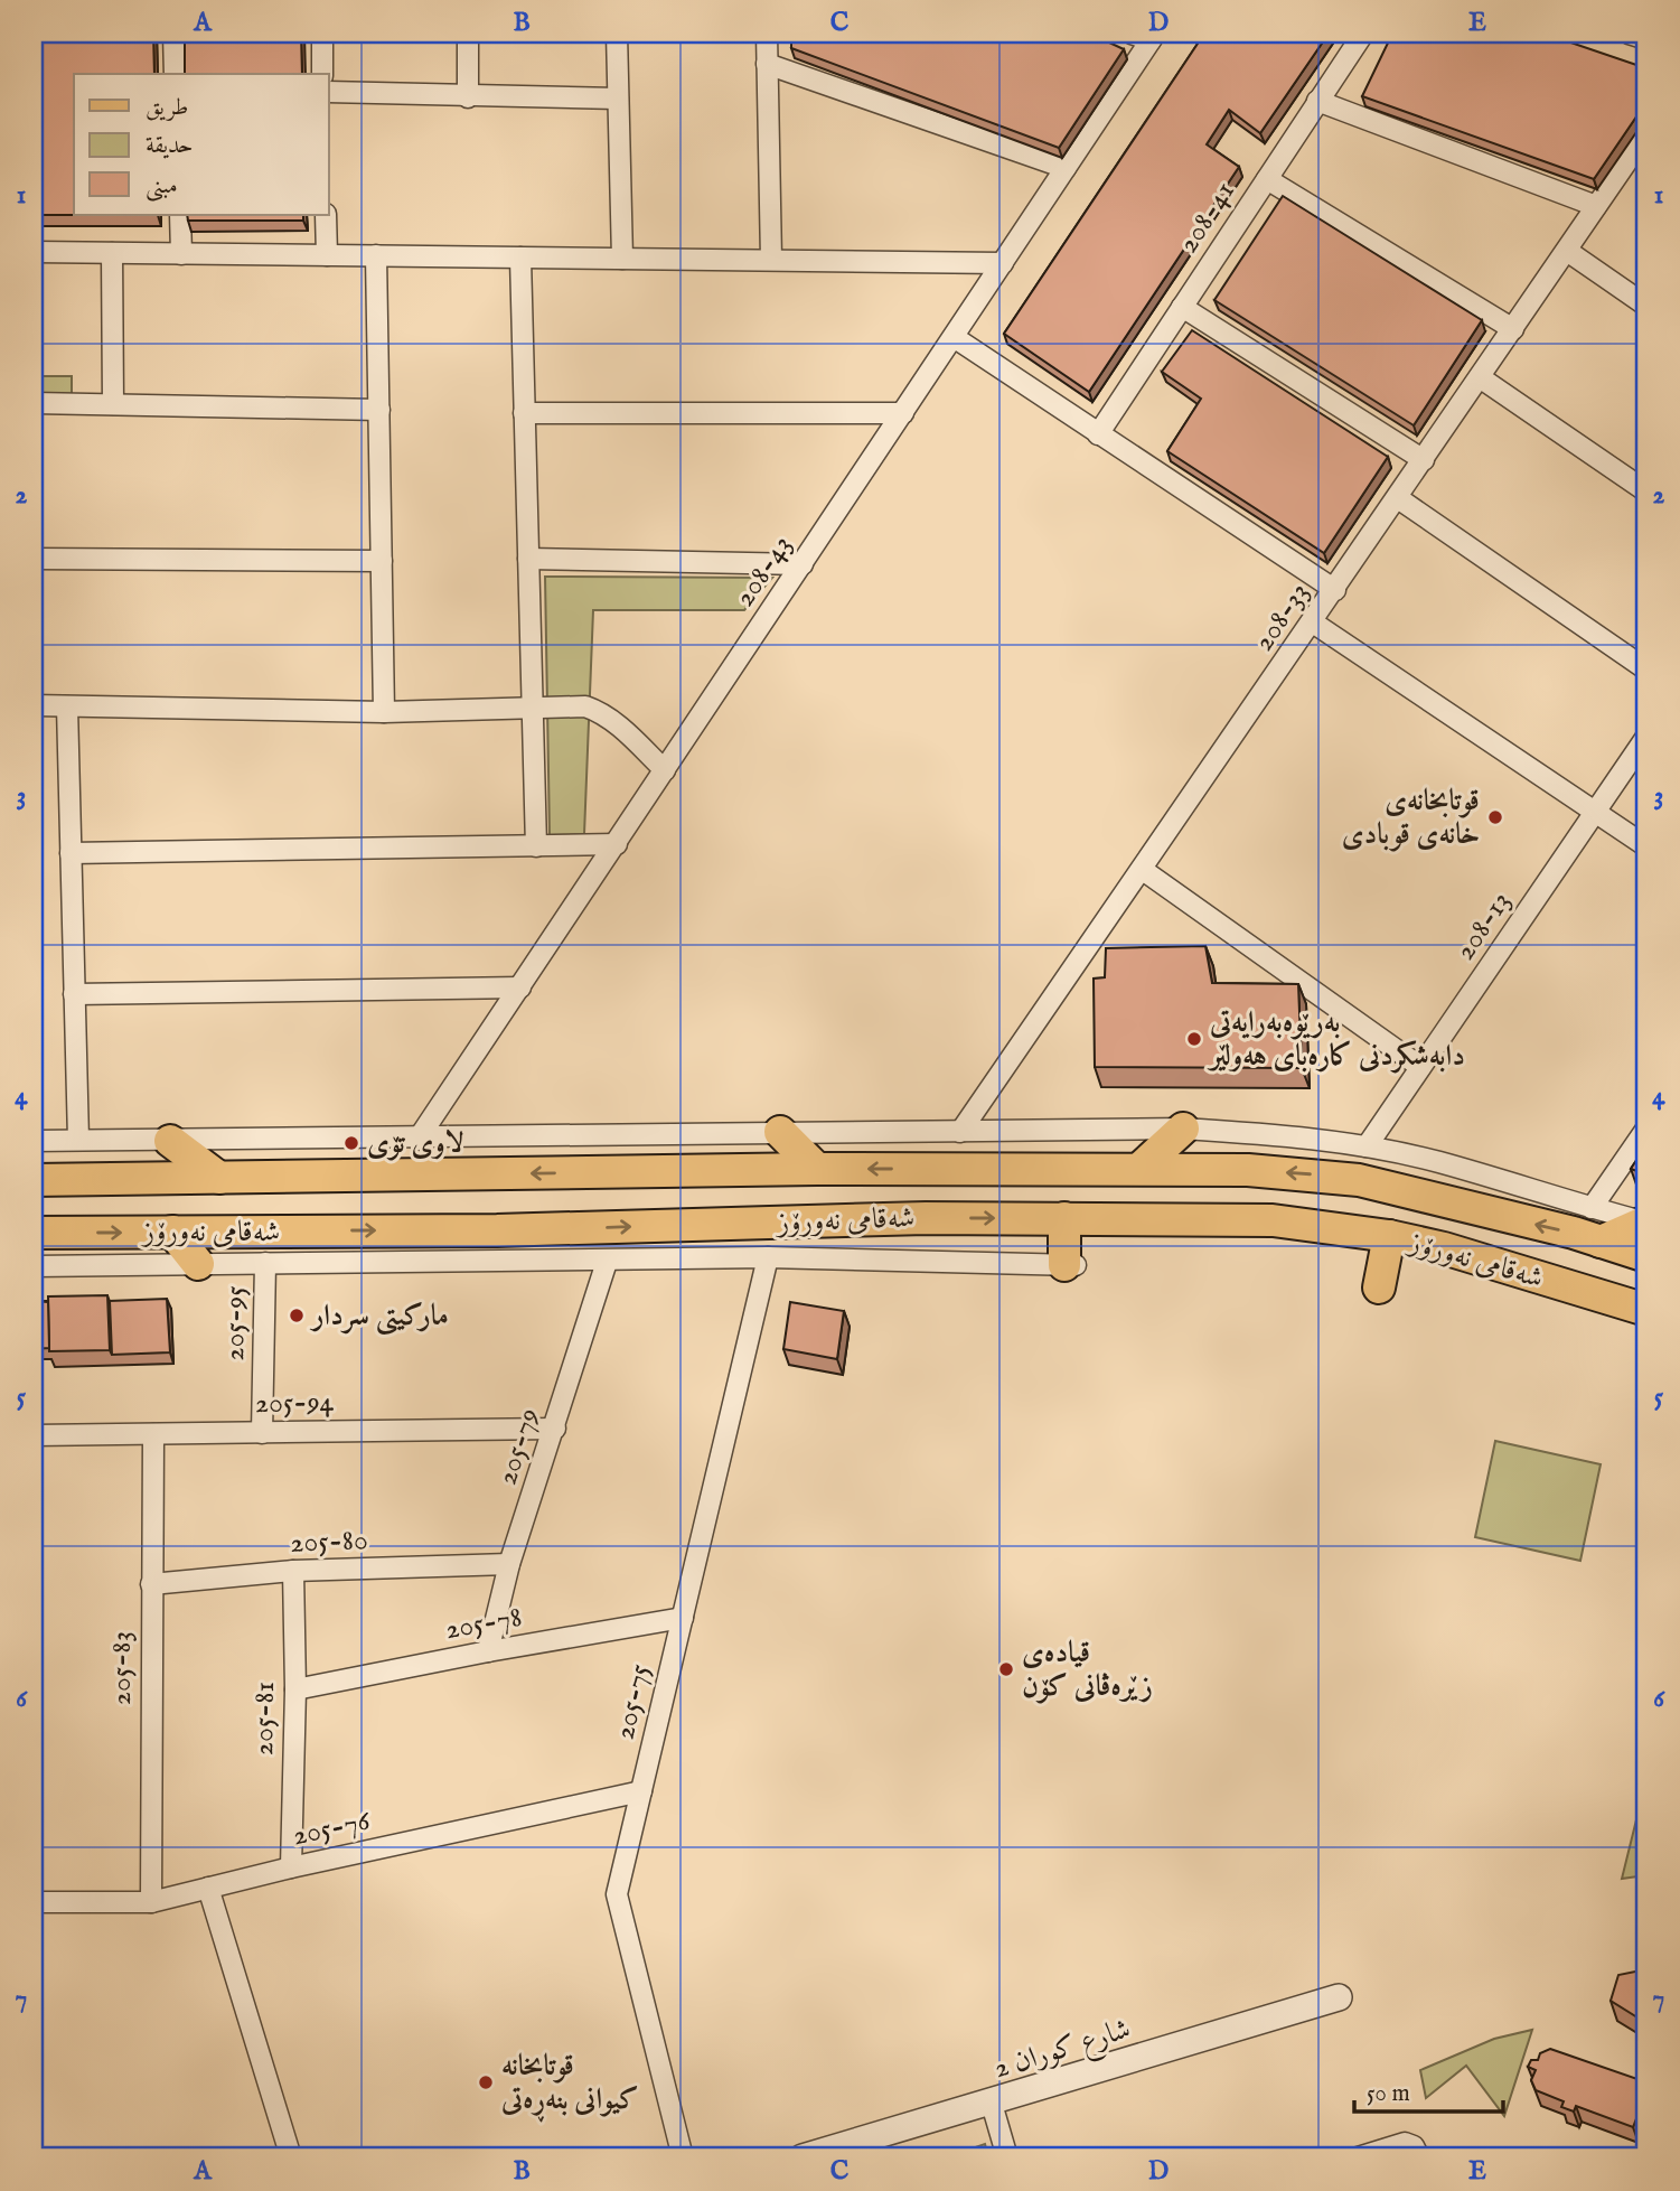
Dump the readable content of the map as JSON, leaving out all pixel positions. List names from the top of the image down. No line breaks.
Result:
{"streets":{"main road":["شەقامی نەورۆز"],"street":["208-41","208-43","208-33","208-13","205-95","205-94","205-79","205-80","205-78","205-83","205-75","205-81","205-76","شارع كوران 2"]},"crossings":[["205-95","205-94"],["205-94","205-79"],["205-94","205-83"],["205-79","205-80"],["205-79","205-78"],["205-80","205-83"],["205-80","205-81"],["205-78","205-75"],["205-78","205-81"],["205-83","205-76"],["205-75","205-76"],["205-81","205-76"]],"places":["قوتابخانەی خانەی قوبادی","بەرێوەبەرایەتی دابەشکردنی کارەبای هەولێر","لاوی تۆی","ماركيتى سردار","قیادەی زێرەڤانی کۆن","قوتابخانە کیوانی بنەڕەتی"],"legend":["طريق","حديقة","مبنى"],"scale_bar":"50 m","grid":{"columns":["A","B","C","D","E"],"rows":["1","2","3","4","5","6","7"]}}
